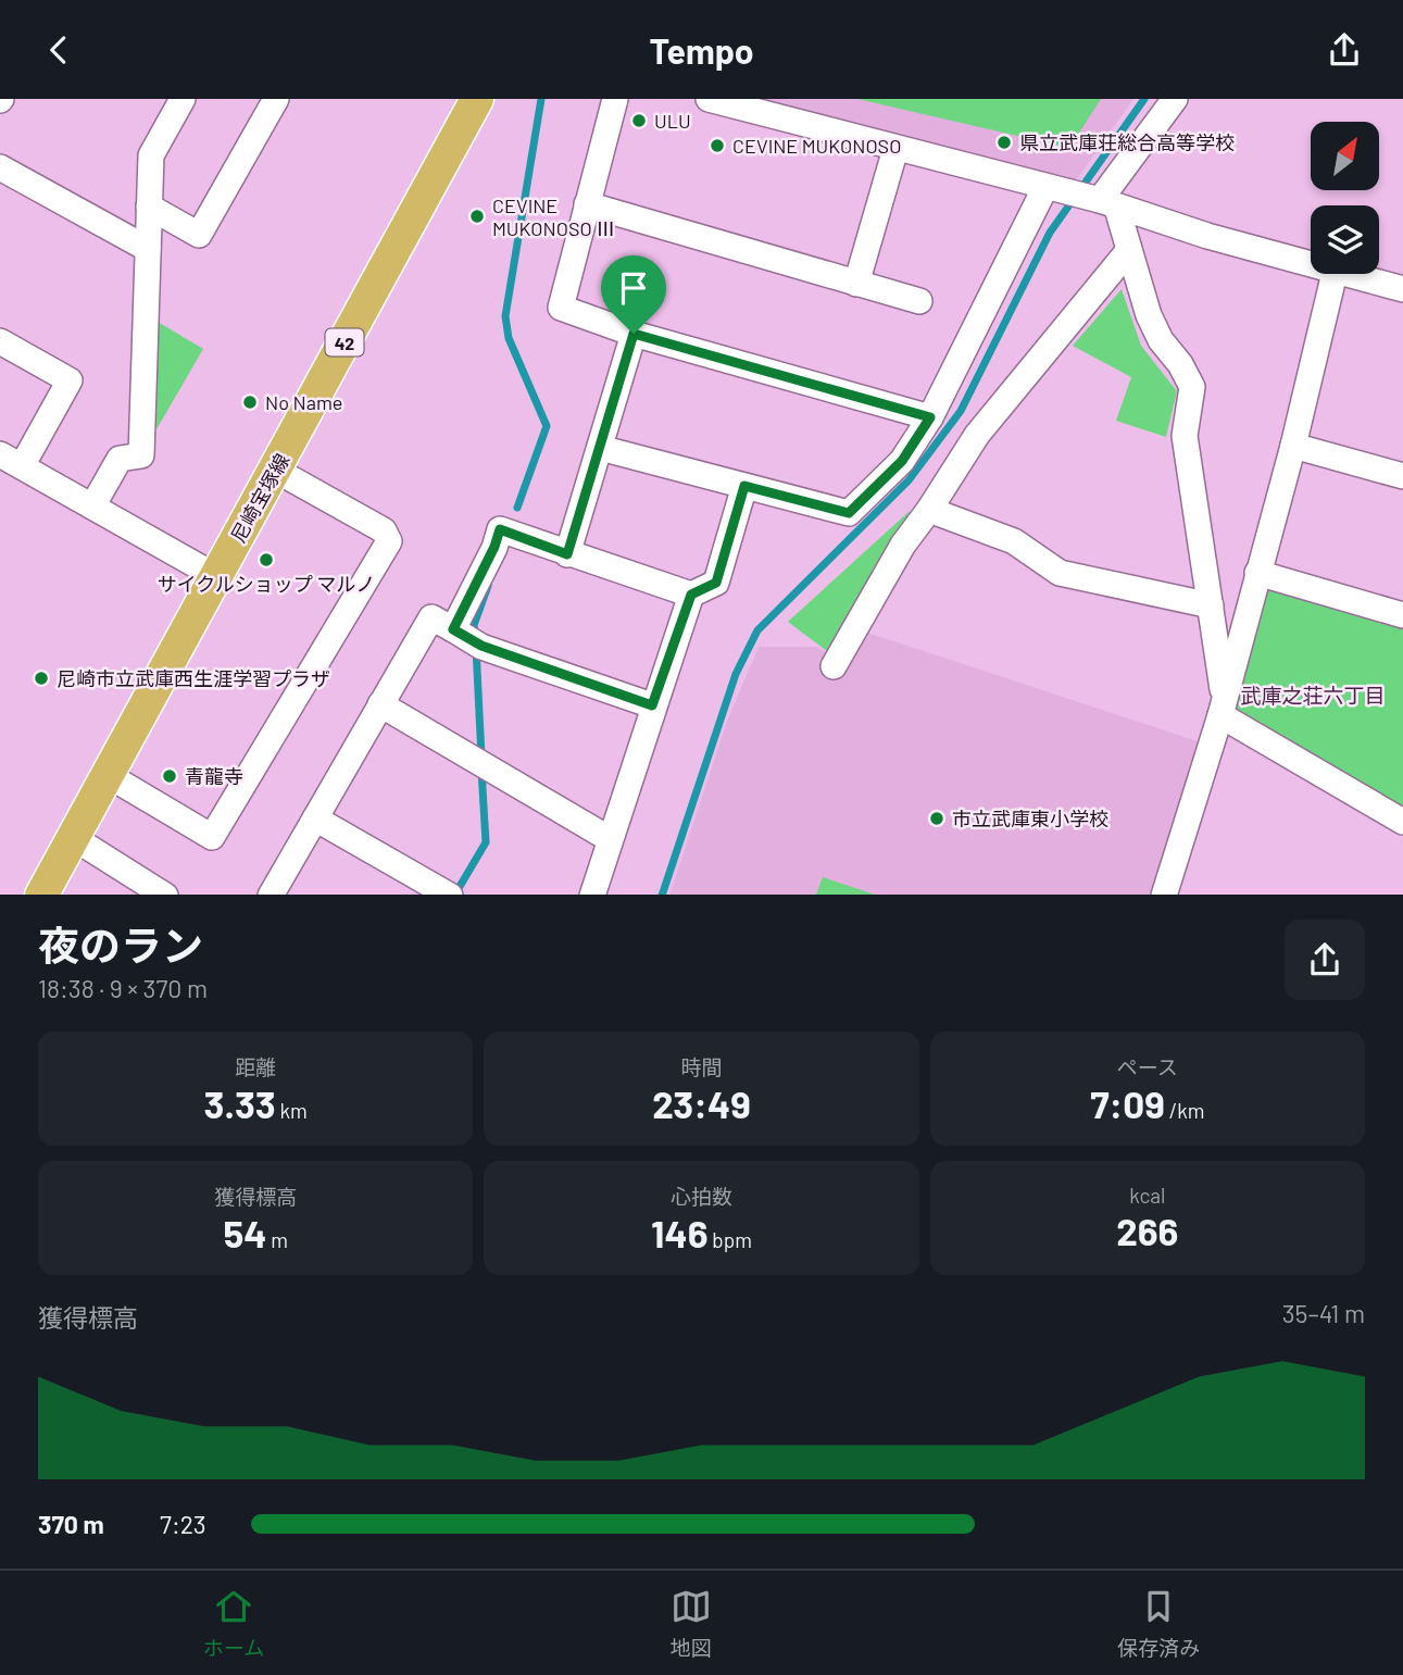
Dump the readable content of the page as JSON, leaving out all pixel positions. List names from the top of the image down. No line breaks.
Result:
{"streets":{"main road":["42","尼崎宝塚線"]},"districts":["武庫之荘六丁目"],"places":["ULU","県立武庫荘総合高等学校","CEVINE MUKONOSO","CEVINE MUKONOSO Ⅲ","No Name","サイクルショップ マルノ","尼崎市立武庫西生涯学習プラザ","青龍寺","市立武庫東小学校"],"north":"top right","page":{"header":"Tempo","heading":["夜のラン","18:38 · 9 × 370 m"],"stats":[["距離","3.33 km"],["時間","23:49"],["ペース","7:09 /km"],["獲得標高","54 m"],["心拍数","146 bpm"],["kcal","266"]],"chart":["獲得標高","35–41 m"],"list":[{"name":"370 m","note":"7:23"}],"tabs":["ホーム","地図","保存済み"]}}
